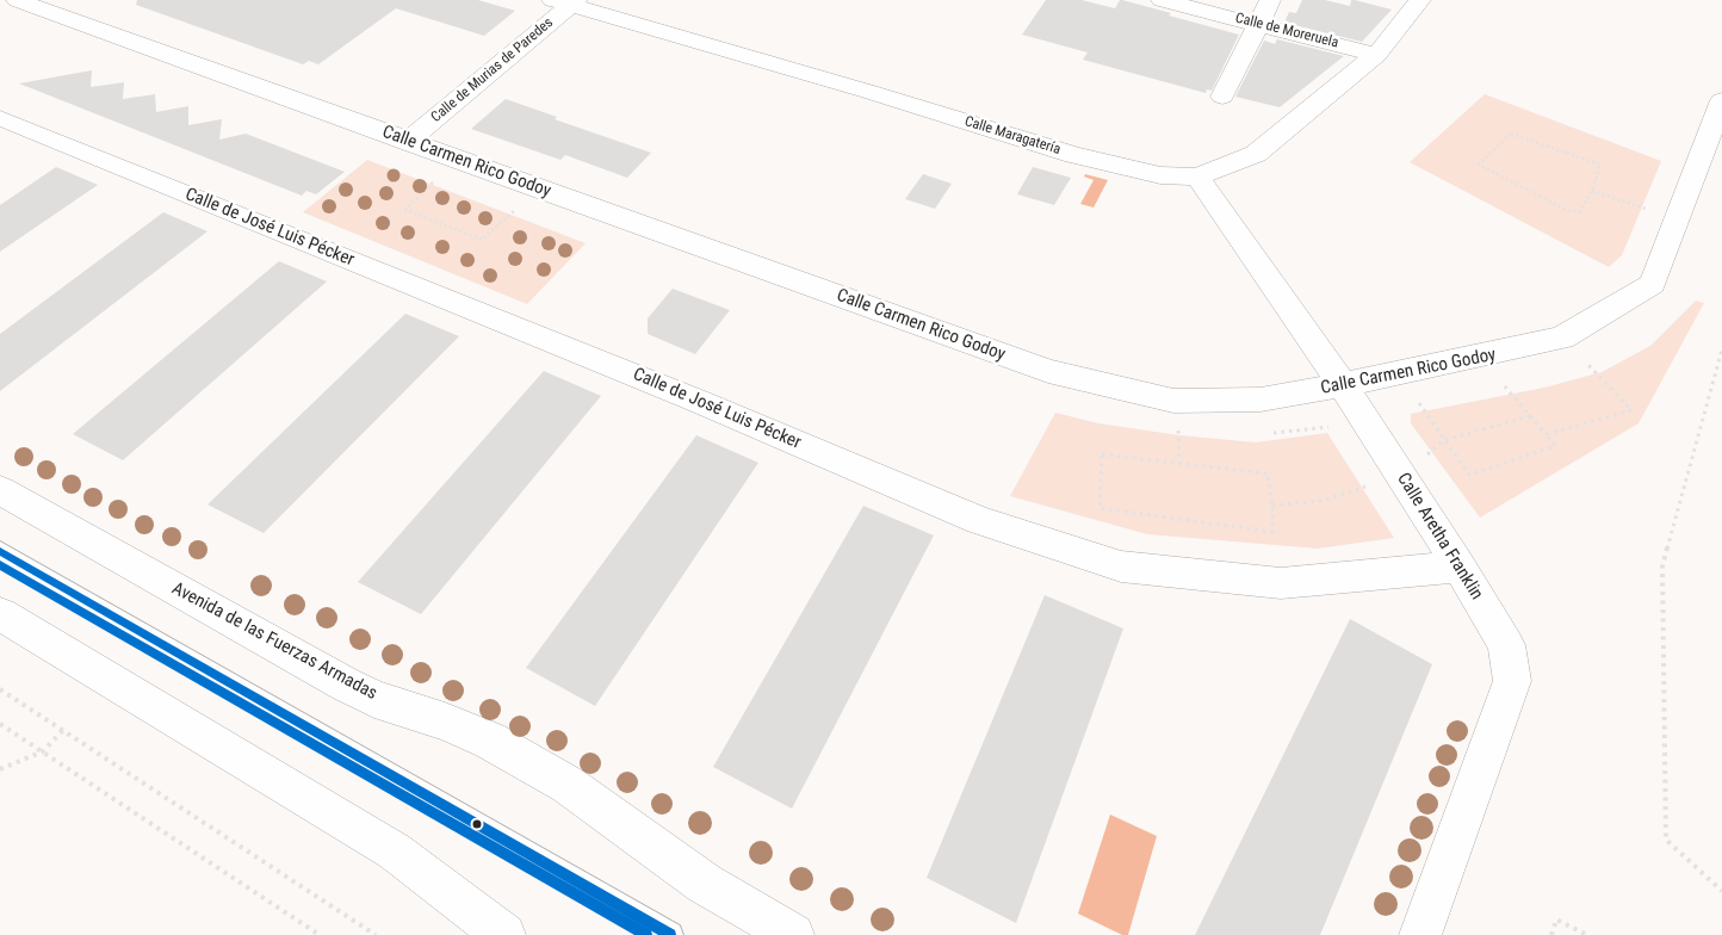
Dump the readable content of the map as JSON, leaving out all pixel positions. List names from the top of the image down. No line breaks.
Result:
{"streets":{"street":["Calle de Moreruela","Calle de Murias de Paredes","Calle Maragatería","Calle Carmen Rico Godoy","Calle de José Luis Pécker","Calle Aretha Franklin","Avenida de las Fuerzas Armadas"]},"crossings":[["Calle de Moreruela","Calle Maragatería"],["Calle de Murias de Paredes","Calle Maragatería"],["Calle de Murias de Paredes","Calle Carmen Rico Godoy"],["Calle Maragatería","Calle Aretha Franklin"],["Calle Carmen Rico Godoy","Calle Aretha Franklin"],["Calle de José Luis Pécker","Calle Aretha Franklin"]]}
